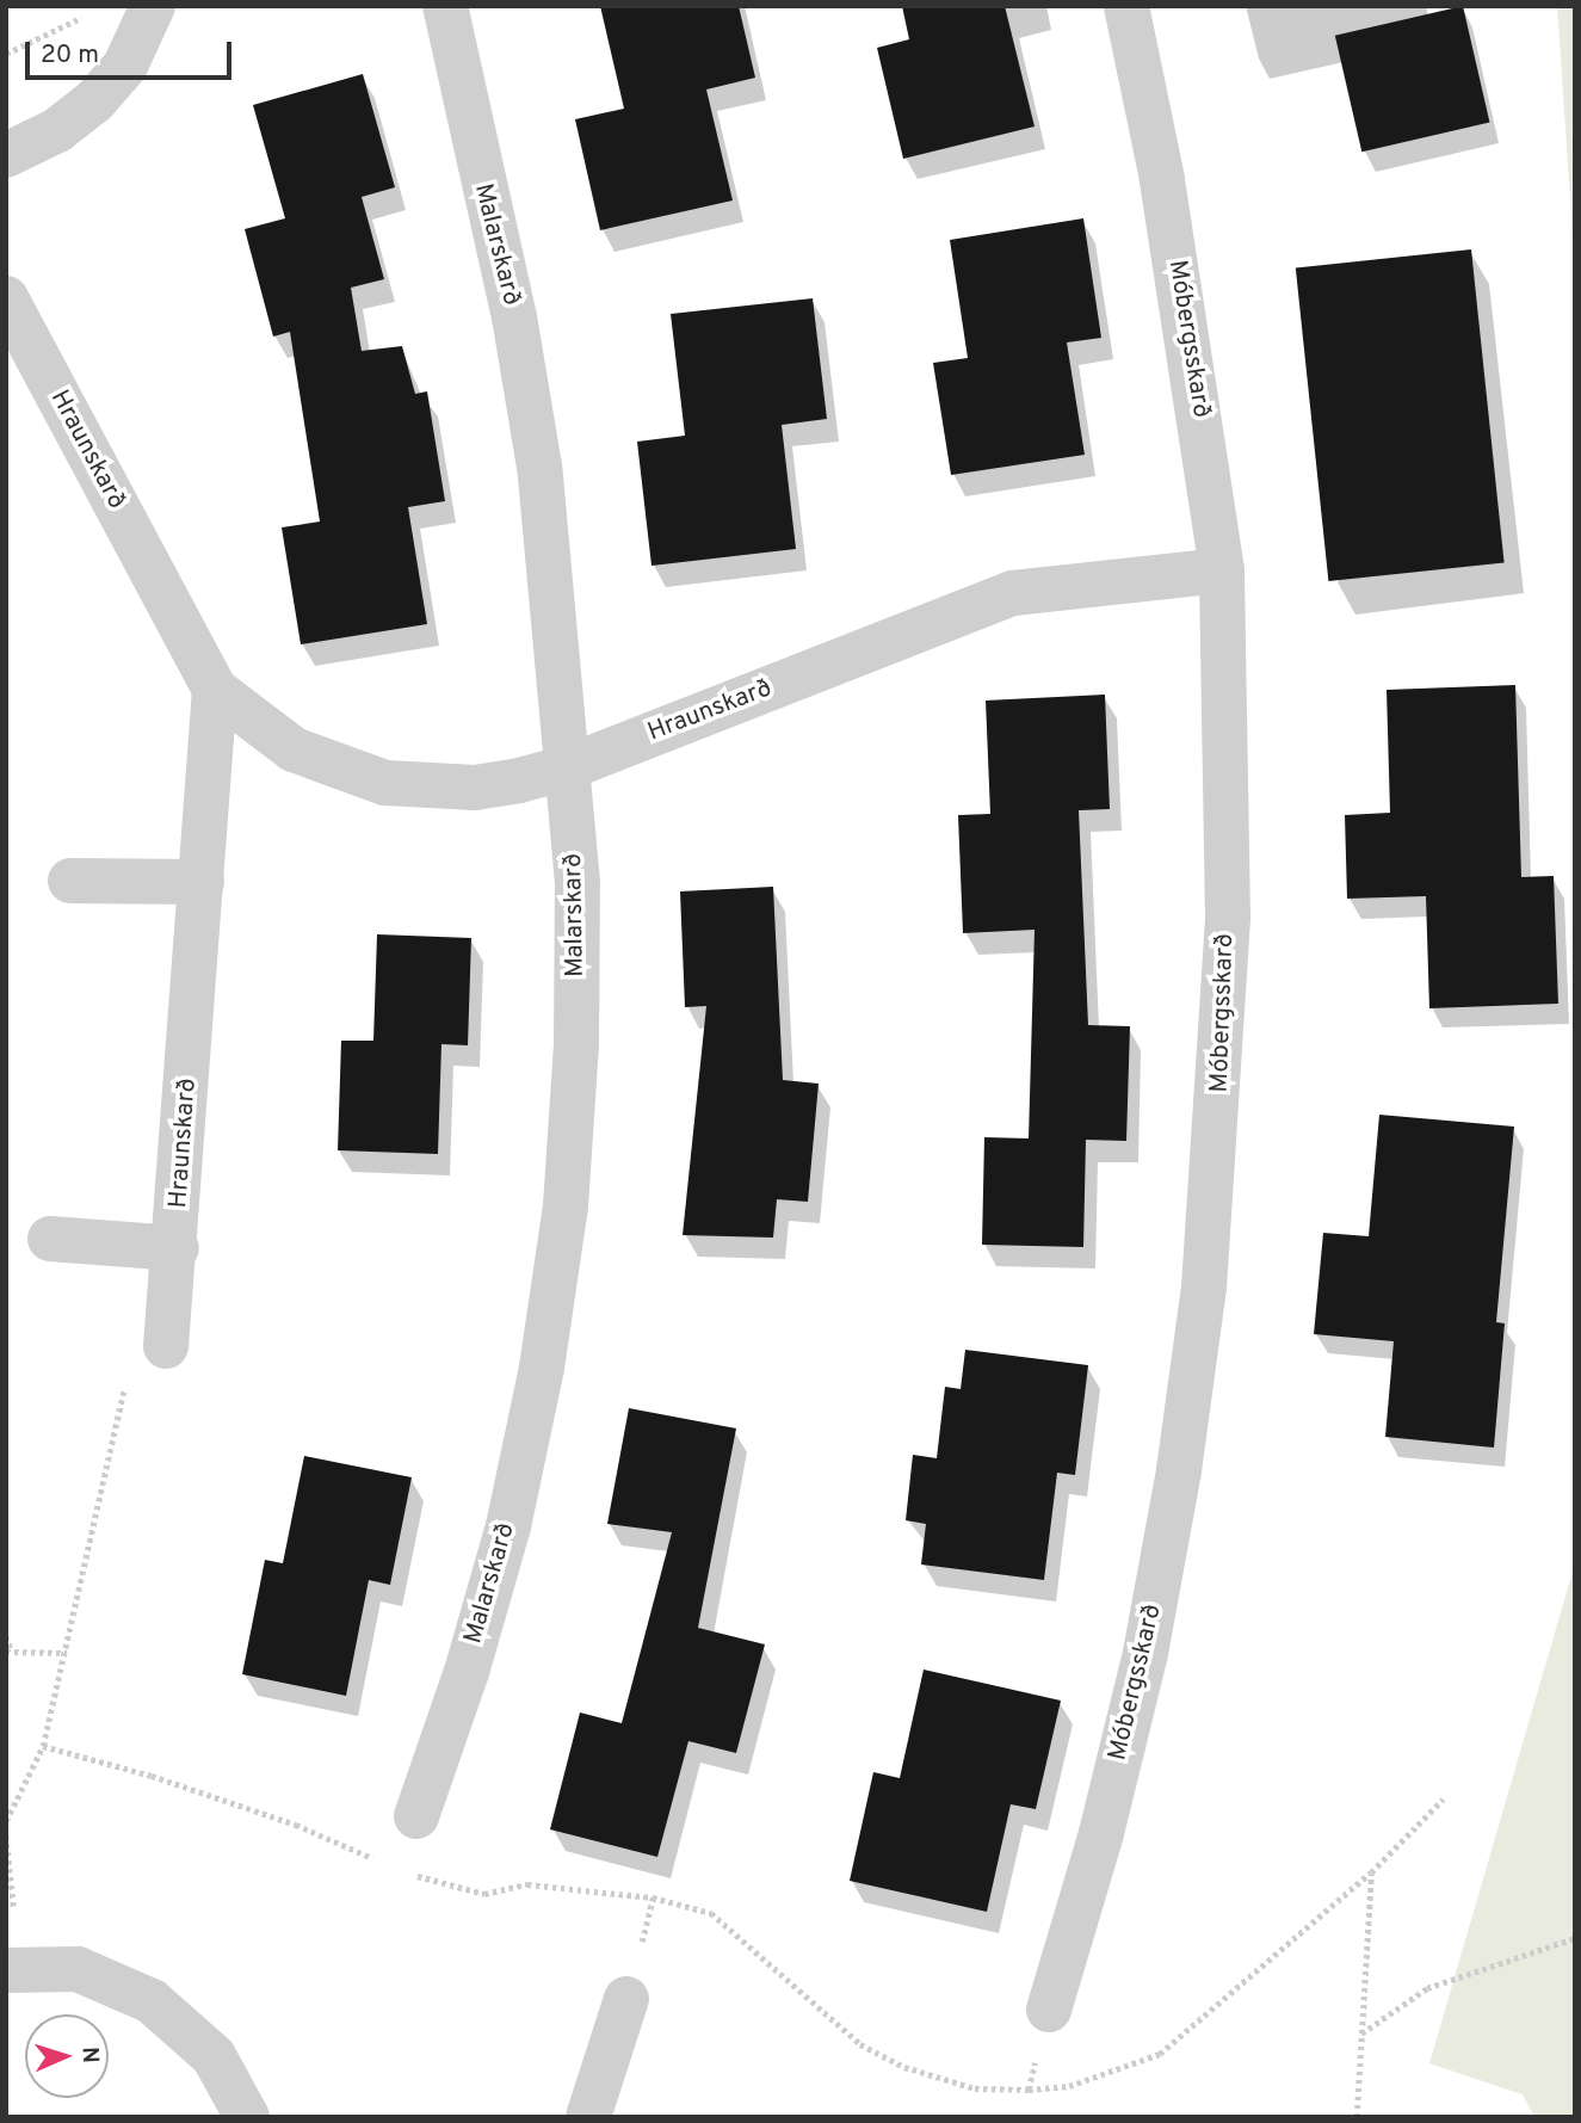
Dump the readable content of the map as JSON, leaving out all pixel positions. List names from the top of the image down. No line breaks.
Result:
{"streets":{"street":["Malarskarð","Móbergsskarð","Hraunskarð"]},"crossings":[["Malarskarð","Hraunskarð"],["Móbergsskarð","Hraunskarð"]],"scale_bar":"20 m","north":"right"}
